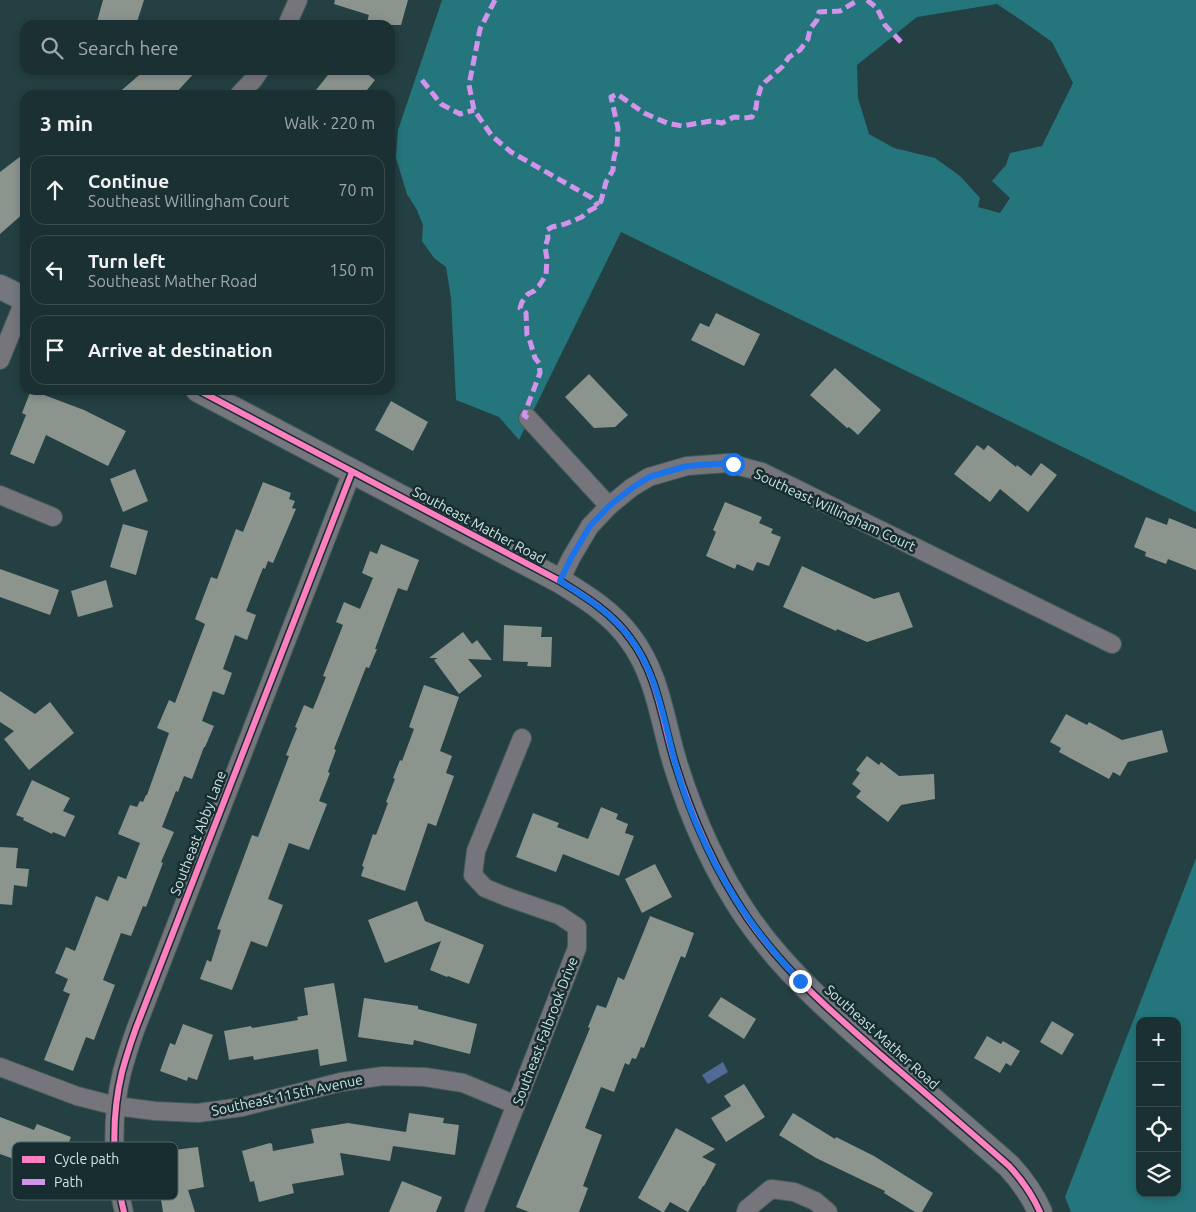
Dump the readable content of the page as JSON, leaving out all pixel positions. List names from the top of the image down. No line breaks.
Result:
{"streets":{"street":["Southeast Willingham Court","Southeast Mather Road","Southeast Abby Lane","Southeast Falbrook Drive","Southeast 115th Avenue"]},"crossings":[["Southeast Willingham Court","Southeast Mather Road"],["Southeast Mather Road","Southeast Abby Lane"],["Southeast Abby Lane","Southeast 115th Avenue"],["Southeast Falbrook Drive","Southeast 115th Avenue"]],"legend":["Cycle path","Path"],"page":{"search":"Search here","heading":["3 min","Walk · 220 m"],"list":[["Continue","Southeast Willingham Court","70 m"],["Turn left","Southeast Mather Road","150 m"],"Arrive at destination"],"map_buttons":["+","−"]}}
